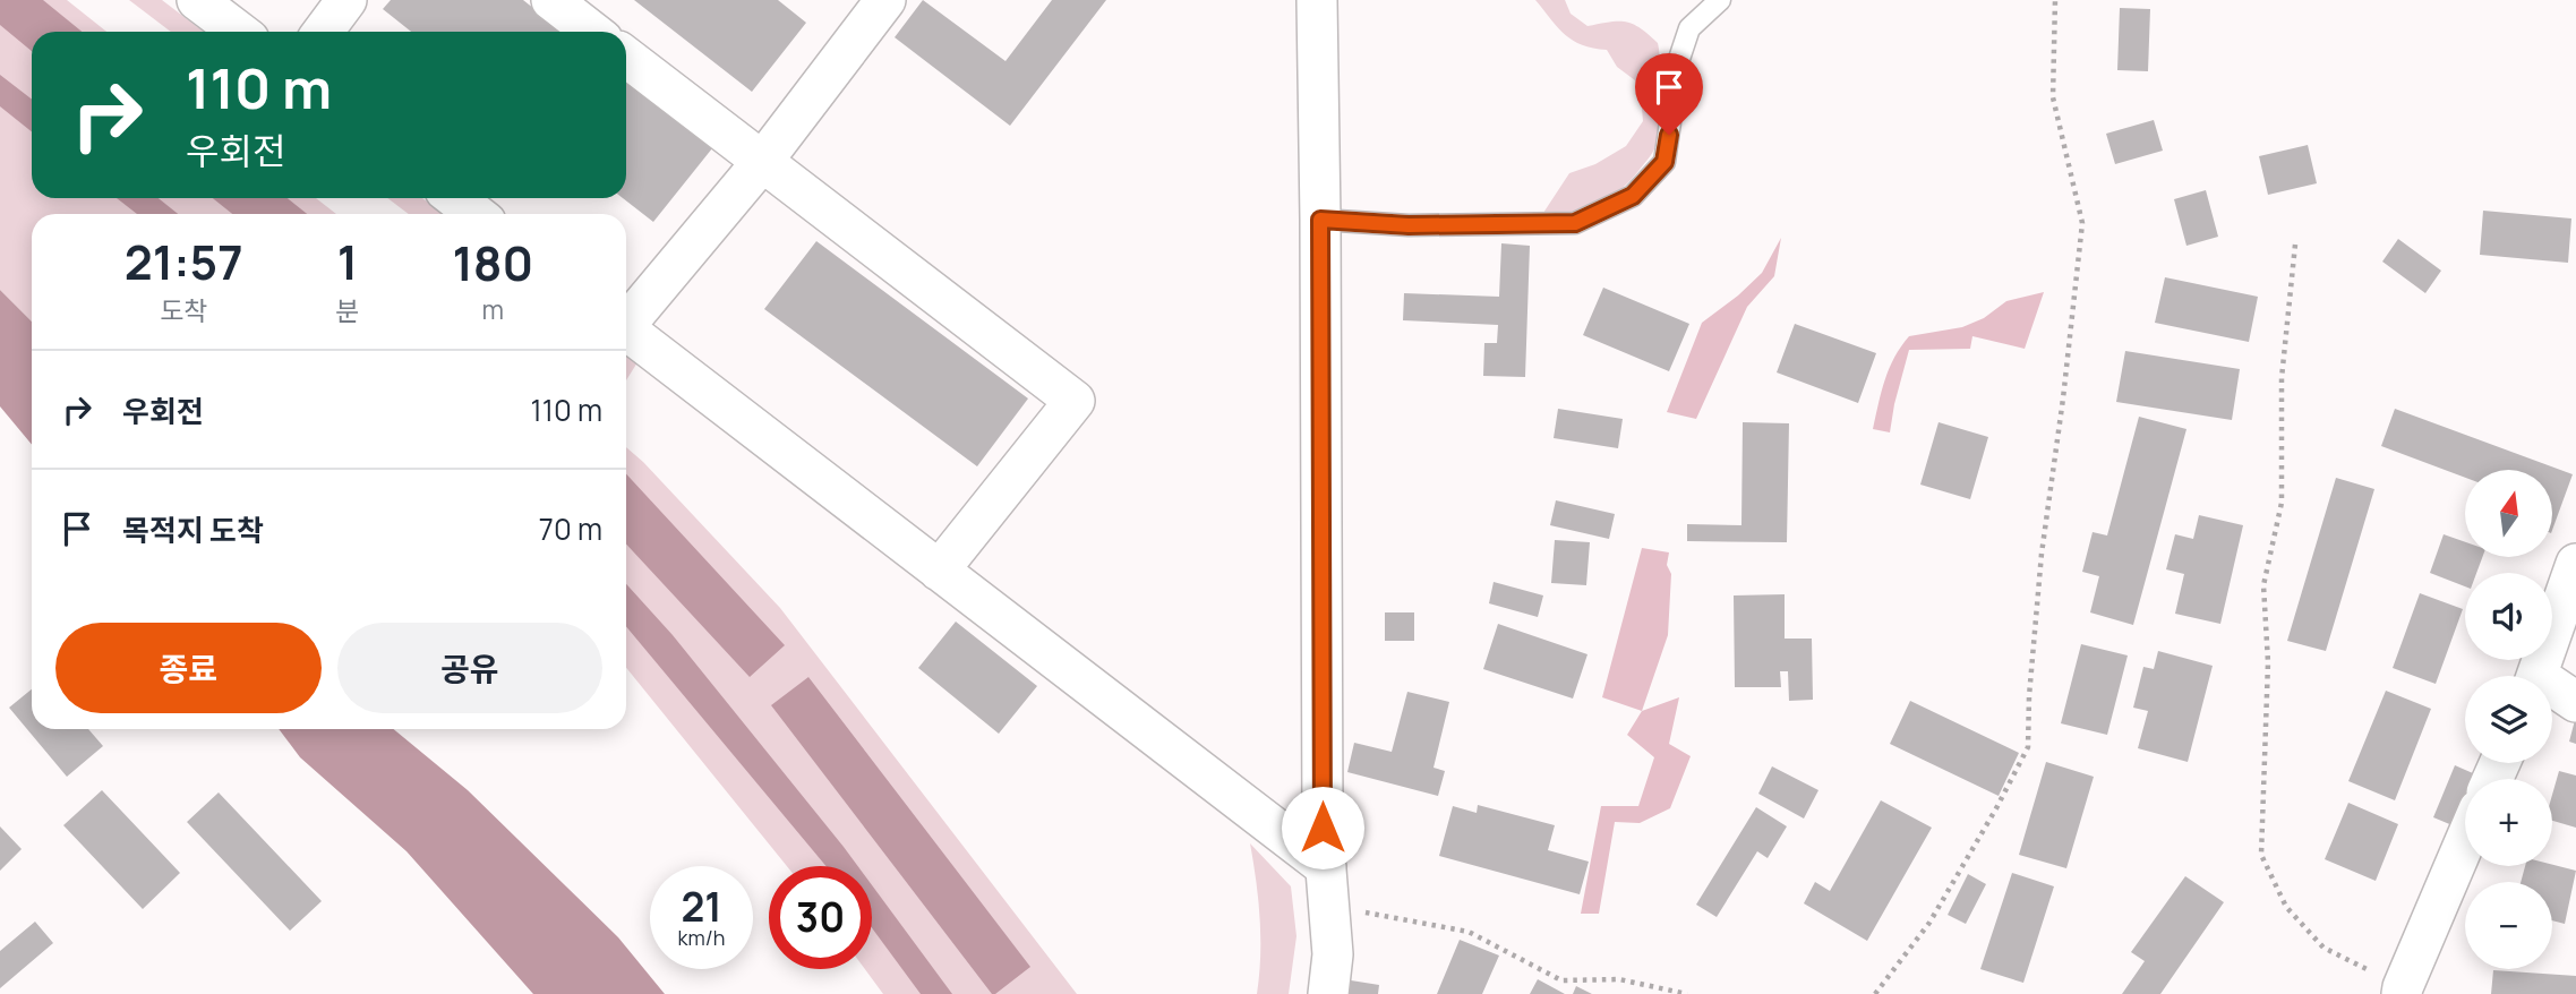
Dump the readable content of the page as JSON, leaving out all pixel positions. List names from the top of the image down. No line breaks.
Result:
{"north":"top","page":{"turn":["110 m","우회전"],"eta":["21:57","도착","1","분","180","m"],"list":[{"name":"우회전","value":"110 m"},{"name":"목적지 도착","value":"70 m"}],"map_buttons":["+","−"],"buttons":["종료","공유"],"speed":"21 km/h","limit":"30"}}
